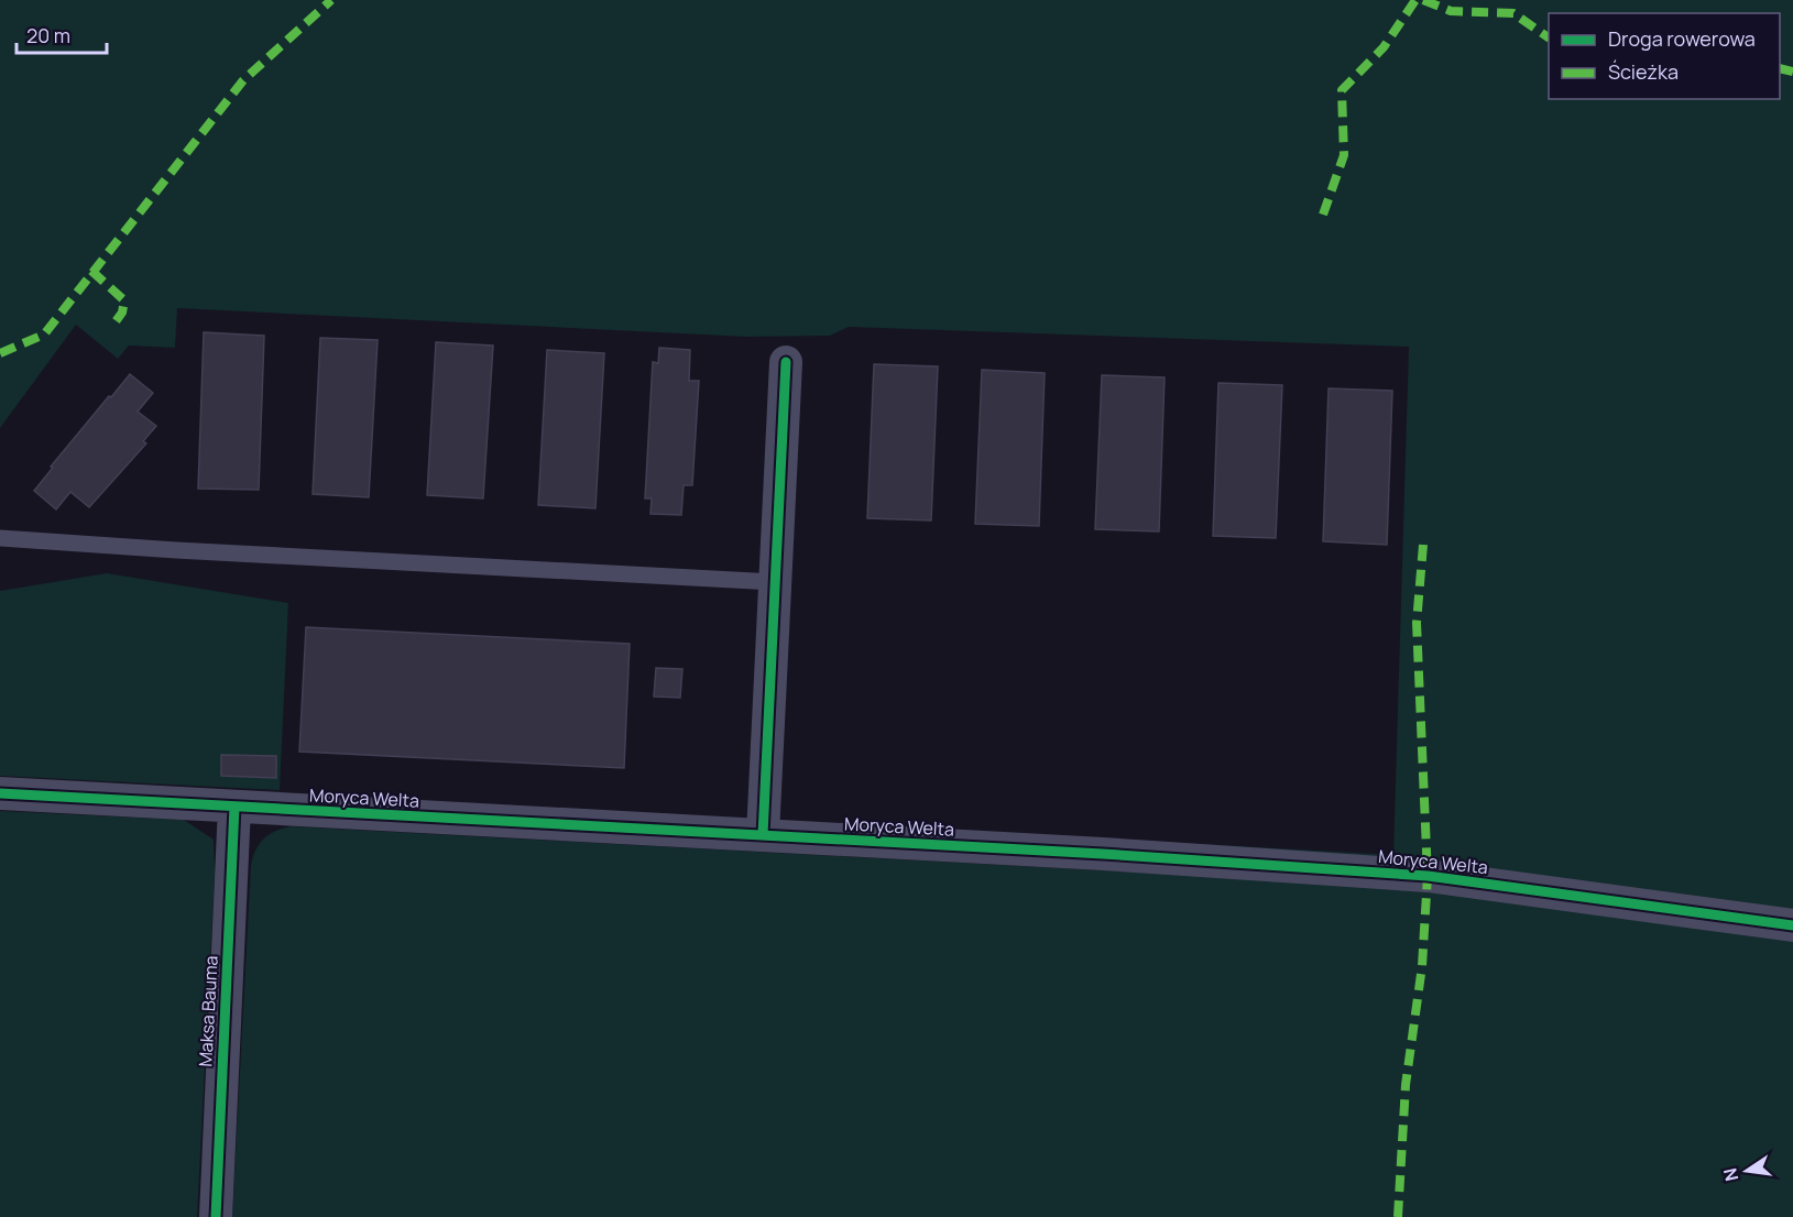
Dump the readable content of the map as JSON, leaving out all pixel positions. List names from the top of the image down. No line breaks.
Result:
{"streets":{"street":["Moryca Welta","Maksa Bauma"]},"crossings":[["Moryca Welta","Maksa Bauma"]],"legend":["Droga rowerowa","Ścieżka"],"scale_bar":"20 m","north":"left"}
